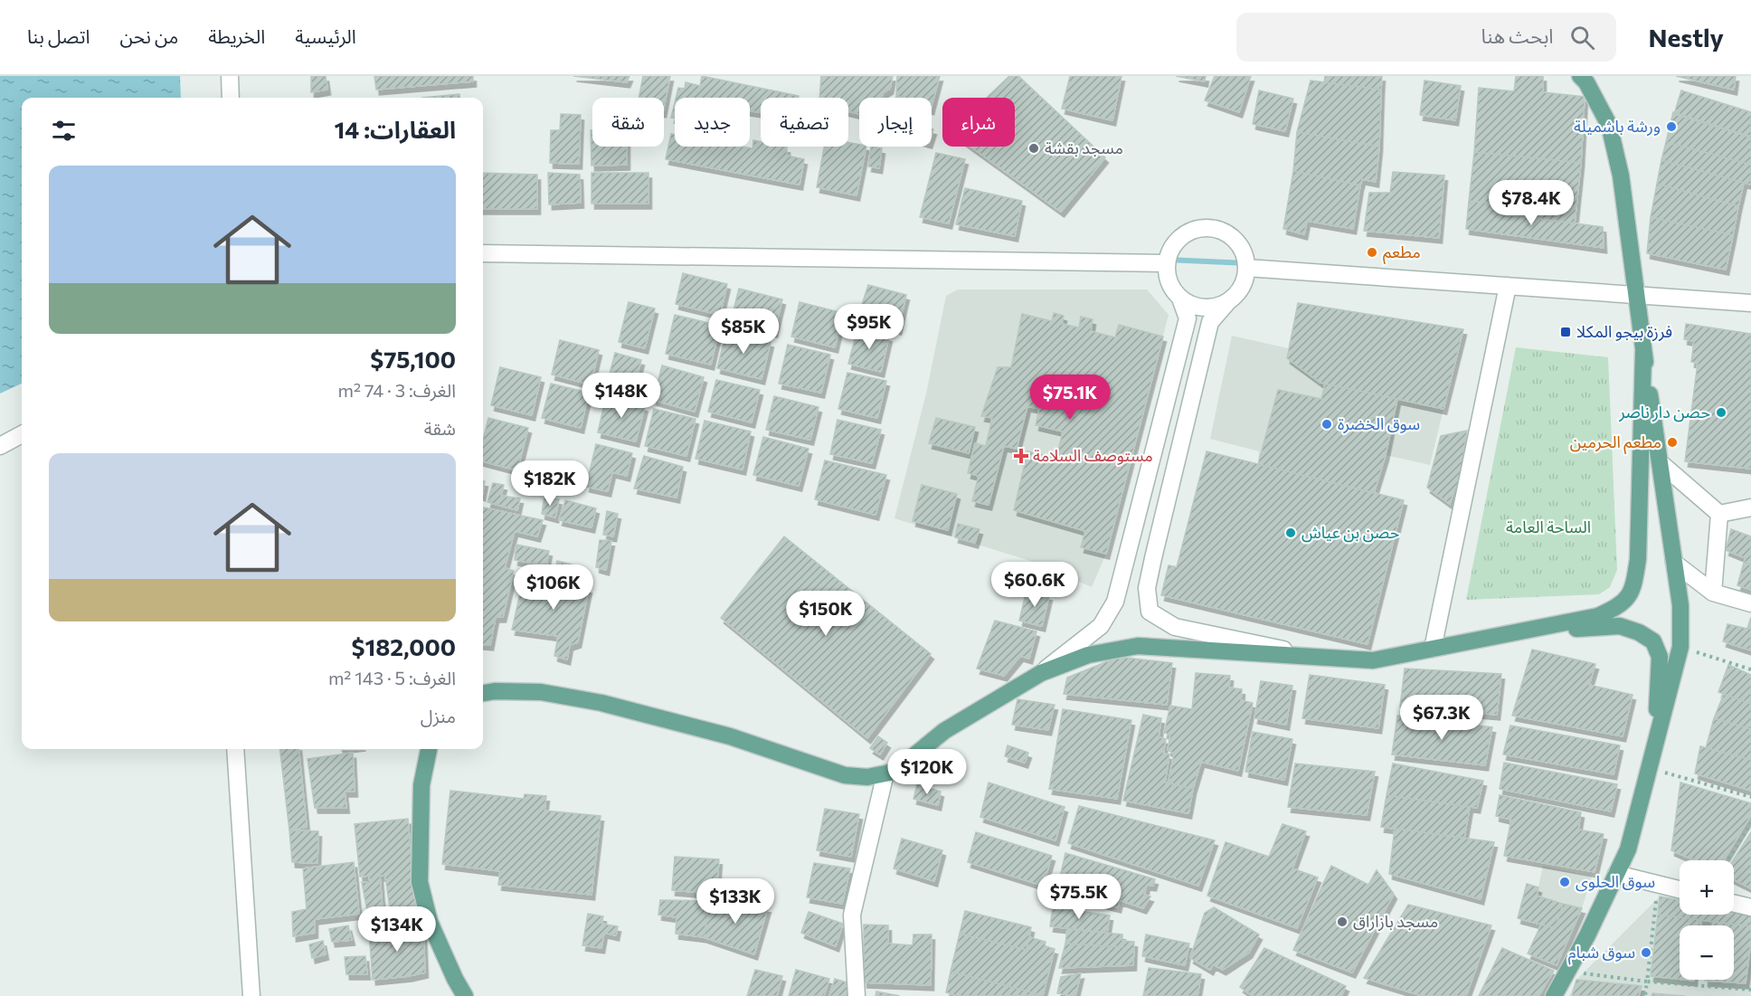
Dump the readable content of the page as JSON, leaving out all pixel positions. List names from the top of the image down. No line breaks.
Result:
{"parks":["الساحة العامة"],"places":{"other":["ورشة باشميلة","مسجد بقشة","مطعم","حصن دار ناصر","سوق الخضرة","مطعم الحرمين","حصن بن عياش","سوق الحلوى","مسجد بازاراق","سوق شبام"],"transit":["فرزة بيجو المكلا"],"health":["مستوصف السلامة"]},"page":{"header":"Nestly","search":"ابحث هنا","nav":["الرئيسية","الخريطة","من نحن","اتصل بنا"],"chip":["شراء","إيجار","تصفية","جديد","شقة"],"heading":"العقارات: 14","list":[{"name":"$75,100","note":"الغرف: 3 · 74 m² · شقة"},{"name":"$182,000","note":"الغرف: 5 · 143 m² · منزل"}],"price":["$78.4K","$95K","$85K","$148K","$75.1K","$182K","$60.6K","$106K","$150K","$67.3K","$120K","$75.5K","$133K","$134K"],"map_buttons":["+","−"]}}
